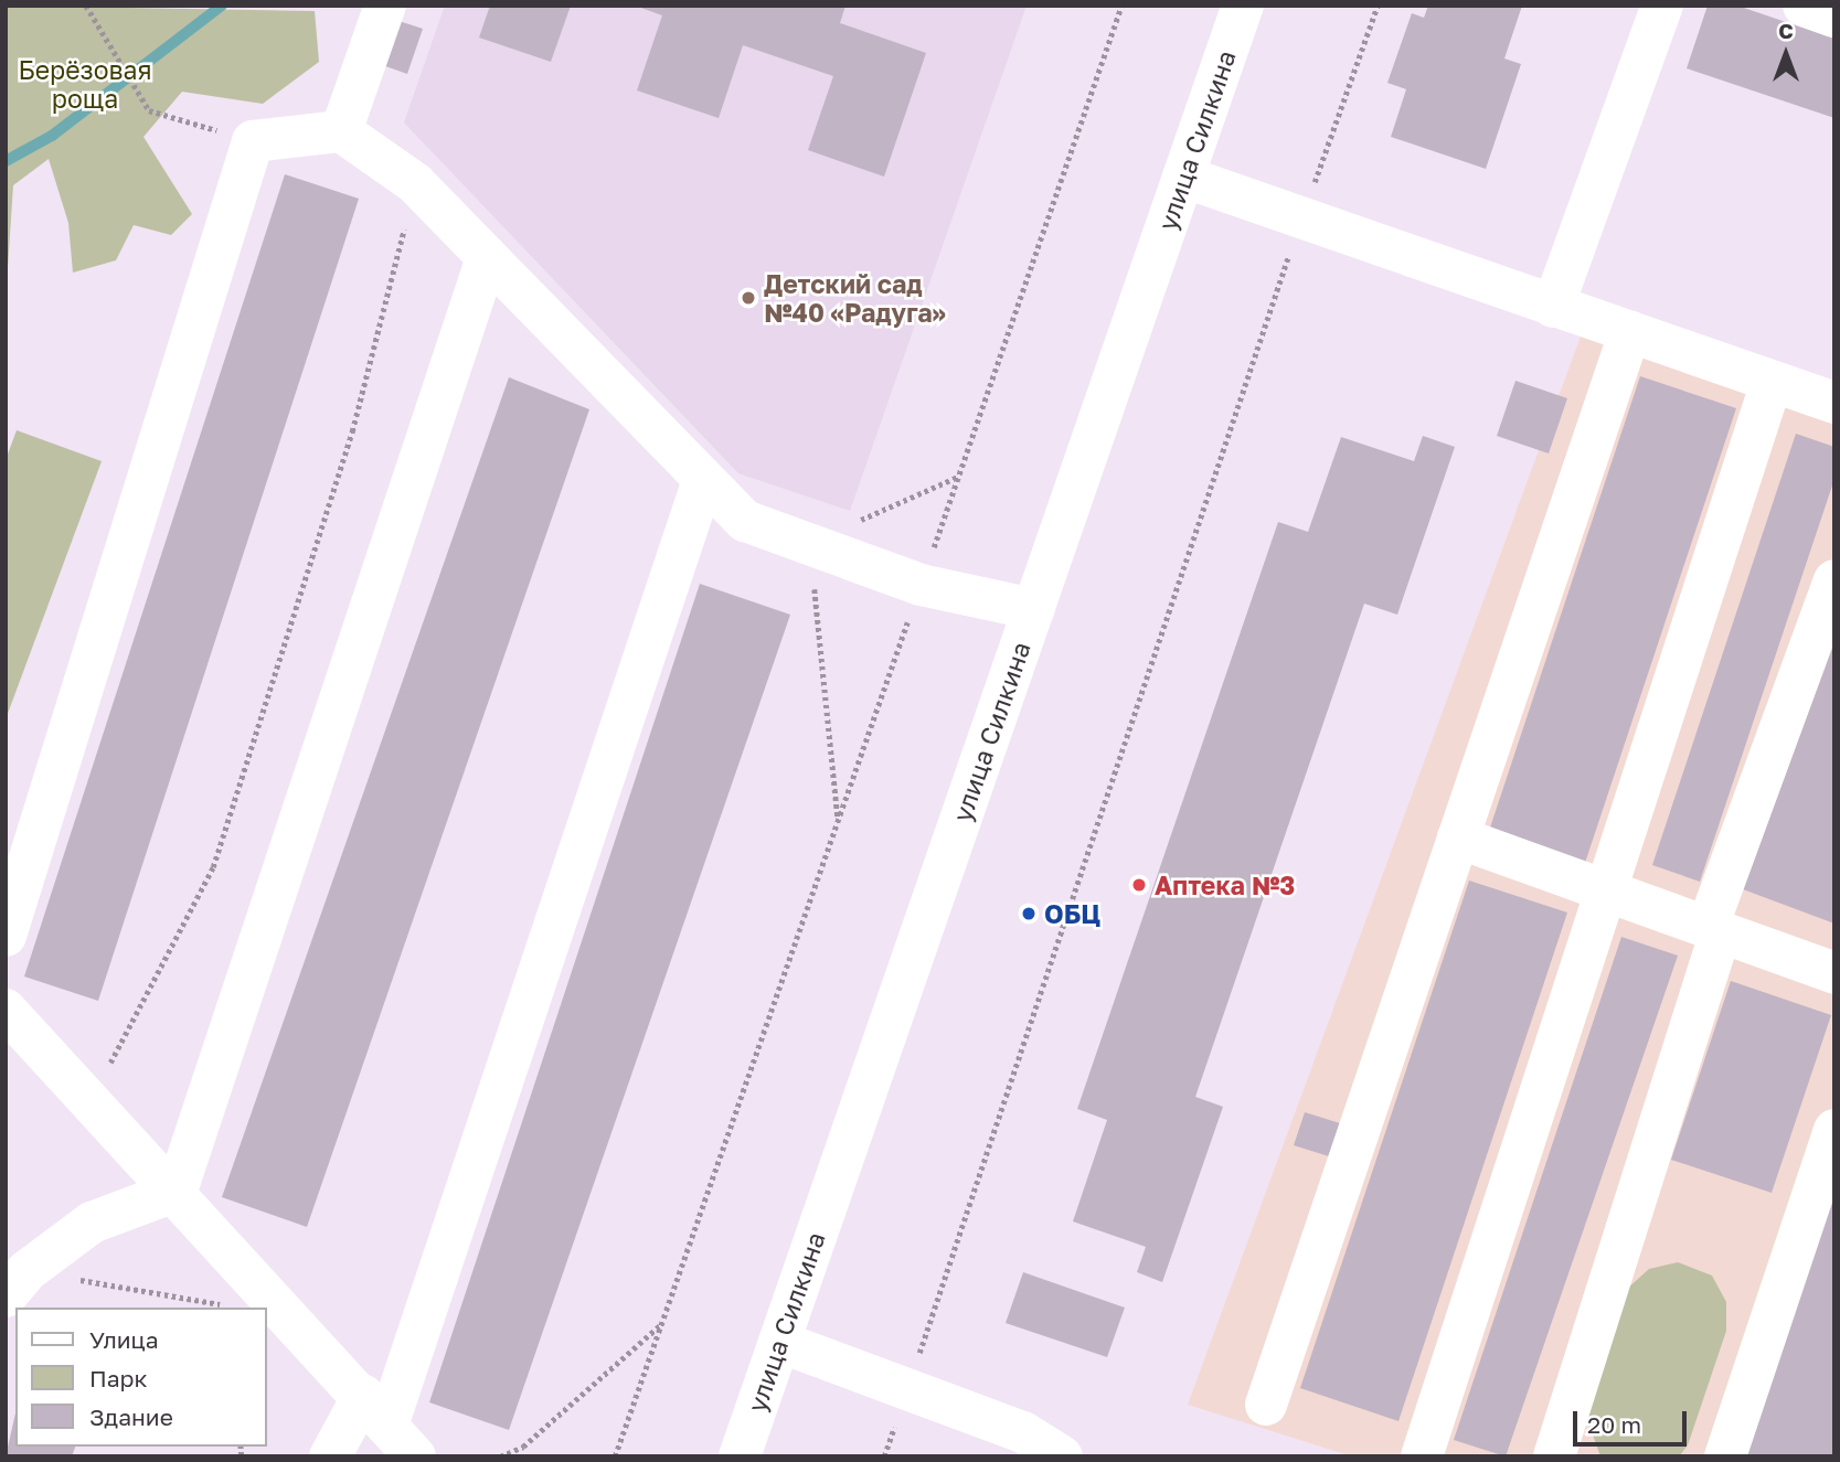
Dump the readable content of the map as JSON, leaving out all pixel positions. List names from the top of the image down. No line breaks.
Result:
{"streets":{"main road":["улица Силкина"]},"parks":["Берёзовая роща"],"places":["Детский сад №40 «Радуга»","Аптека №3","ОБЦ"],"legend":["Улица","Парк","Здание"],"scale_bar":"20 m","north":"top"}
